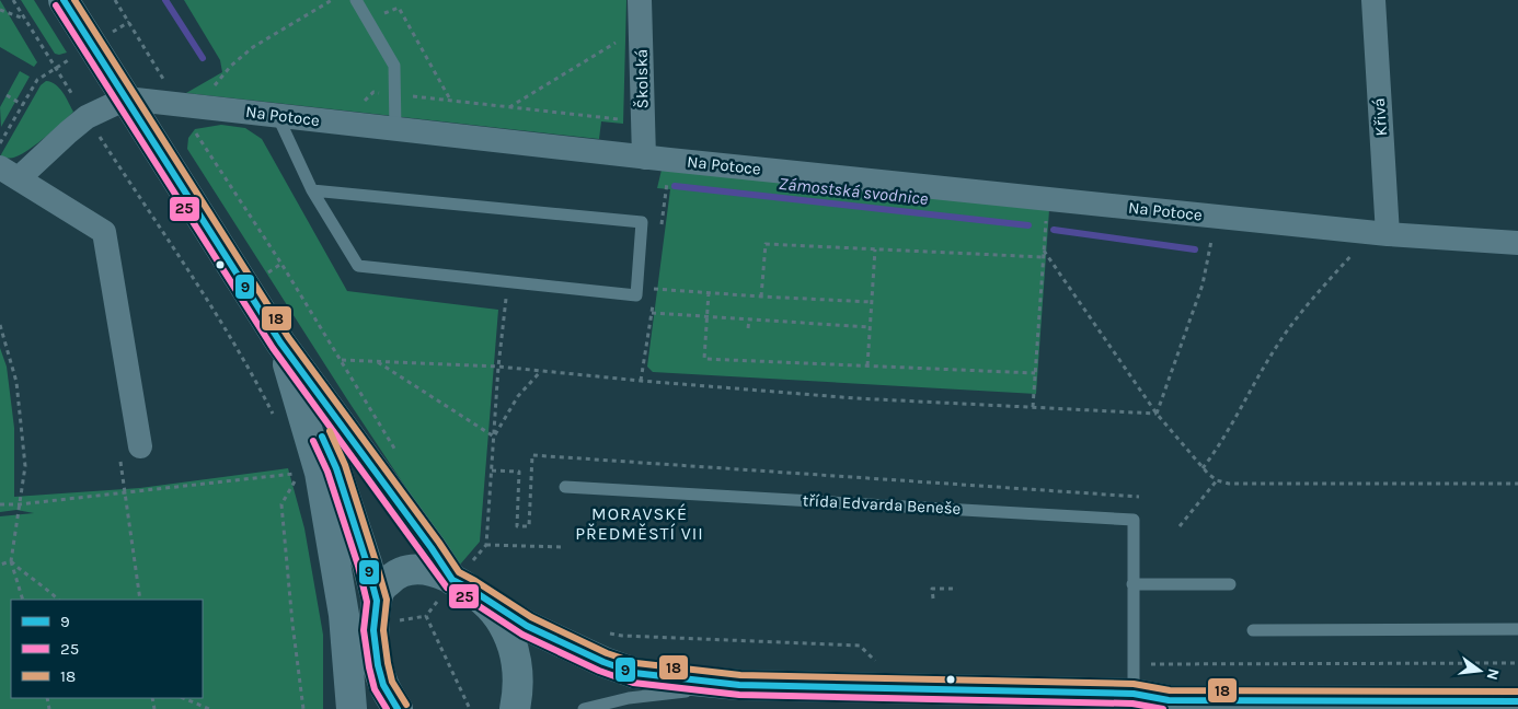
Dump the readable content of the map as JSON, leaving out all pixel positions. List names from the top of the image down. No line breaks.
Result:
{"streets":{"street":["Školská","Na Potoce","Křivá"],"lane":["třída Edvarda Beneše"]},"crossings":[["Školská","Na Potoce"],["Na Potoce","Křivá"]],"districts":["MORAVSKÉ PŘEDMĚSTÍ VII"],"water":["Zámostská svodnice"],"lines":["transit line 9","transit line 18","transit line 25"],"legend":["9","25","18"],"north":"right"}
